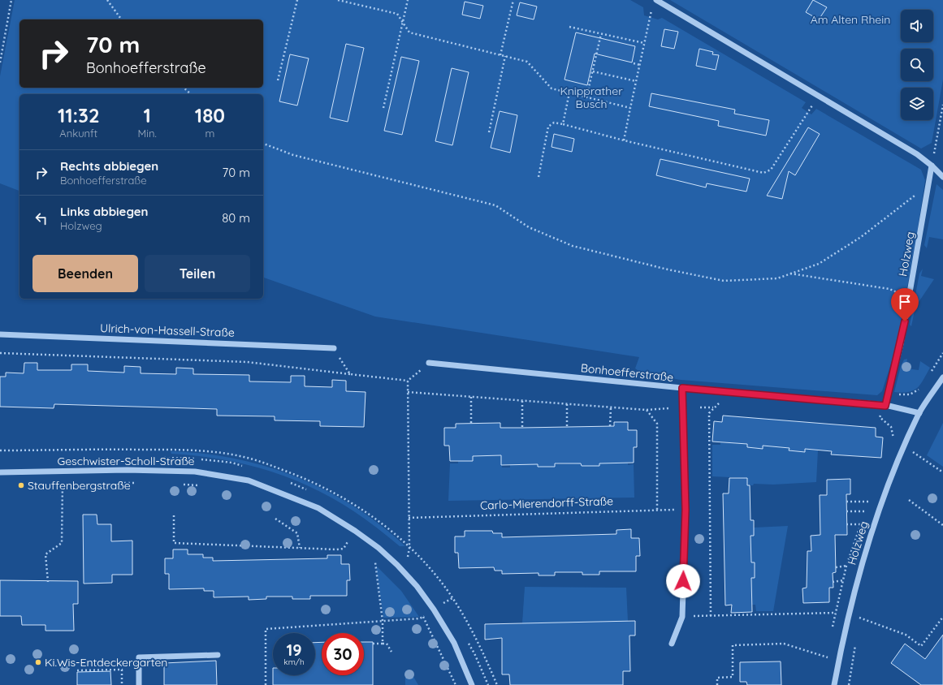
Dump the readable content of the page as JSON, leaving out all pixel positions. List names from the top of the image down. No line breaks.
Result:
{"streets":{"street":["Holzweg","Ulrich-von-Hassell-Straße","Bonhoefferstraße","Geschwister-Scholl-Straße"],"path":["Carlo-Mierendorff-Straße"]},"crossings":[["Holzweg","Bonhoefferstraße"]],"parks":["Am Alten Rhein","Knipprather Busch"],"places":["Stauffenbergstraße","Ki.Wis-Entdeckergarten"],"page":{"turn":["70 m","Bonhoefferstraße"],"eta":["11:32","Ankunft","1","Min.","180","m"],"list":[{"name":"Rechts abbiegen","note":"Bonhoefferstraße","value":"70 m"},{"name":"Links abbiegen","note":"Holzweg","value":"80 m"}],"buttons":["Beenden","Teilen"],"speed":"19 km/h","limit":"30"}}
